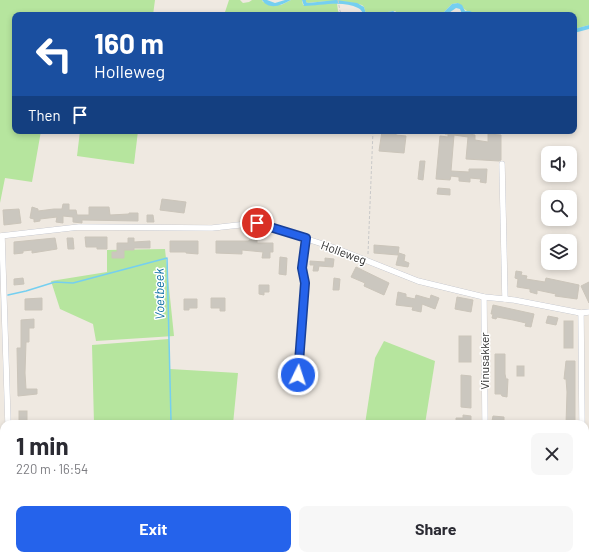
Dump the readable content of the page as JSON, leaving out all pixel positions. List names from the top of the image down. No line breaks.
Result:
{"streets":{"street":["Holleweg","Vinusakker"]},"crossings":[["Holleweg","Vinusakker"]],"water":["Voetbeek"],"page":{"turn":["160 m","Holleweg"],"then":"Then","heading":["1 min","220 m · 16:54"],"buttons":["Exit","Share"]}}
